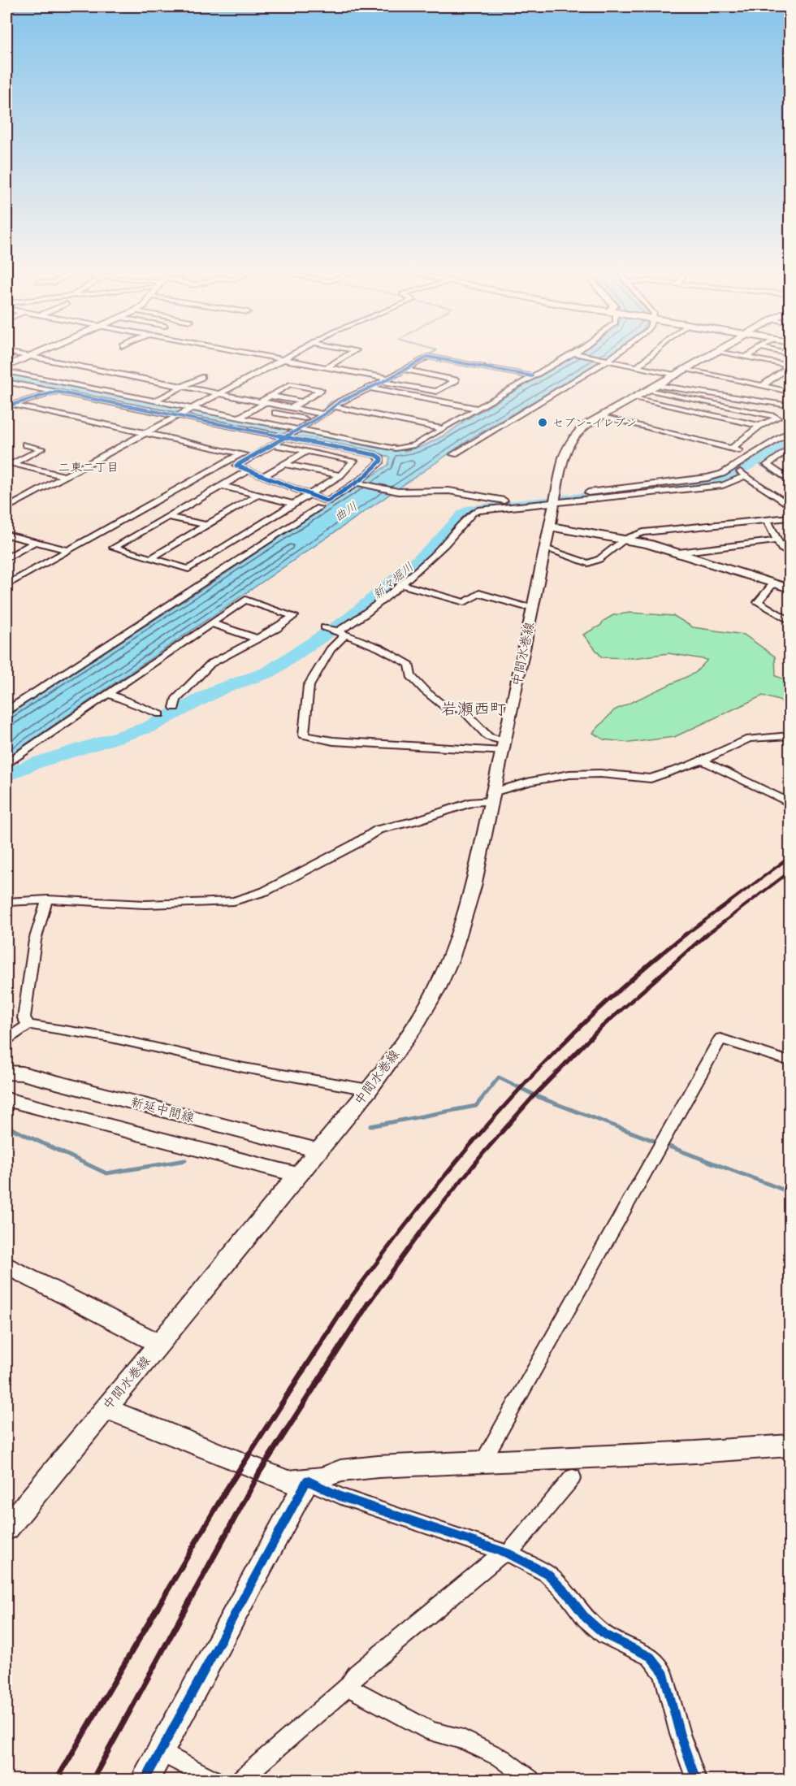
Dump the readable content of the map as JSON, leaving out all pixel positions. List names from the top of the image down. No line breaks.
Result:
{"streets":{"main road":["中間水巻線","新延中間線"]},"crossings":[["中間水巻線","新延中間線"]],"districts":["二東二丁目","岩瀬西町"],"water":["曲川","新々堀川"],"places":["セブン-イレブン"]}
